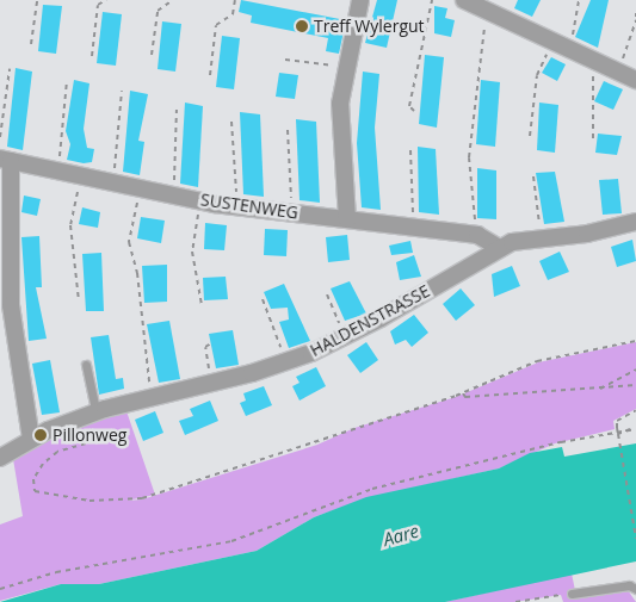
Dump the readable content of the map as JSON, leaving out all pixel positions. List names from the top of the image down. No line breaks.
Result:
{"streets":{"street":["SUSTENWEG","HALDENSTRASSE"]},"crossings":[["SUSTENWEG","HALDENSTRASSE"]],"water":["Aare"],"places":["Treff Wylergut","Pillonweg"]}
